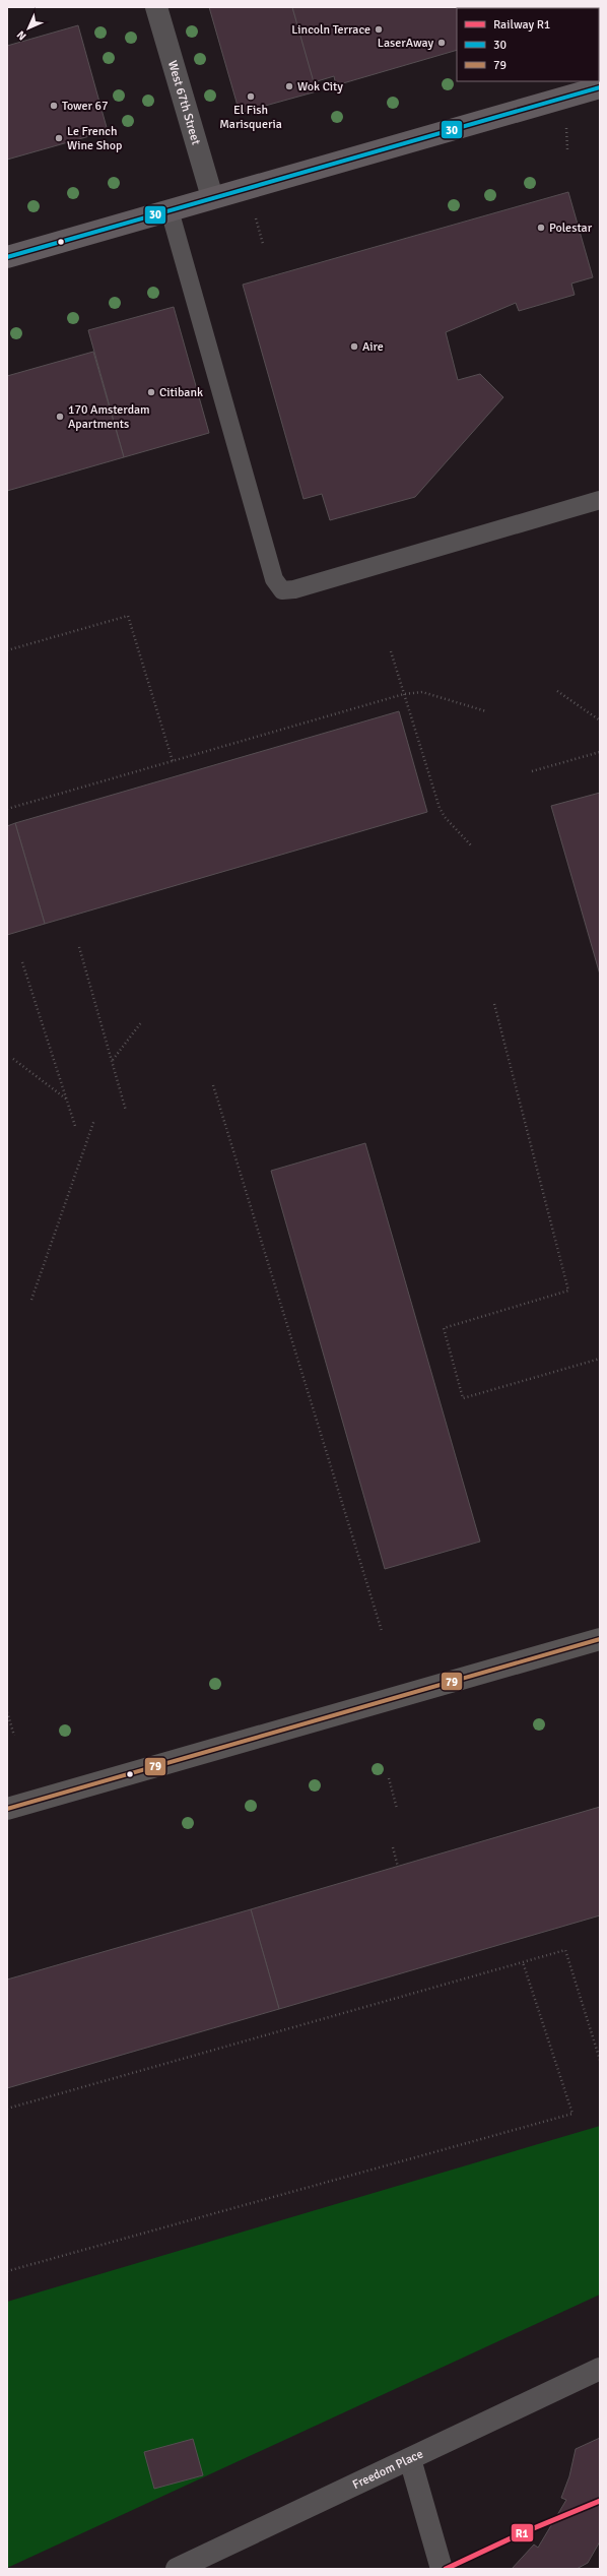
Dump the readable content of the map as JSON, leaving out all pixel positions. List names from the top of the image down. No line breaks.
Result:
{"streets":{"street":["West 67th Street","Freedom Place"]},"places":["Lincoln Terrace","LaserAway","Wok City","El Fish Marisqueria","Tower 67","Le French Wine Shop","Polestar","Aire","Citibank","170 Amsterdam Apartments"],"lines":["transit line 30","transit line 79","rail line R1"],"legend":["Railway R1","30","79"],"north":"bottom left"}
